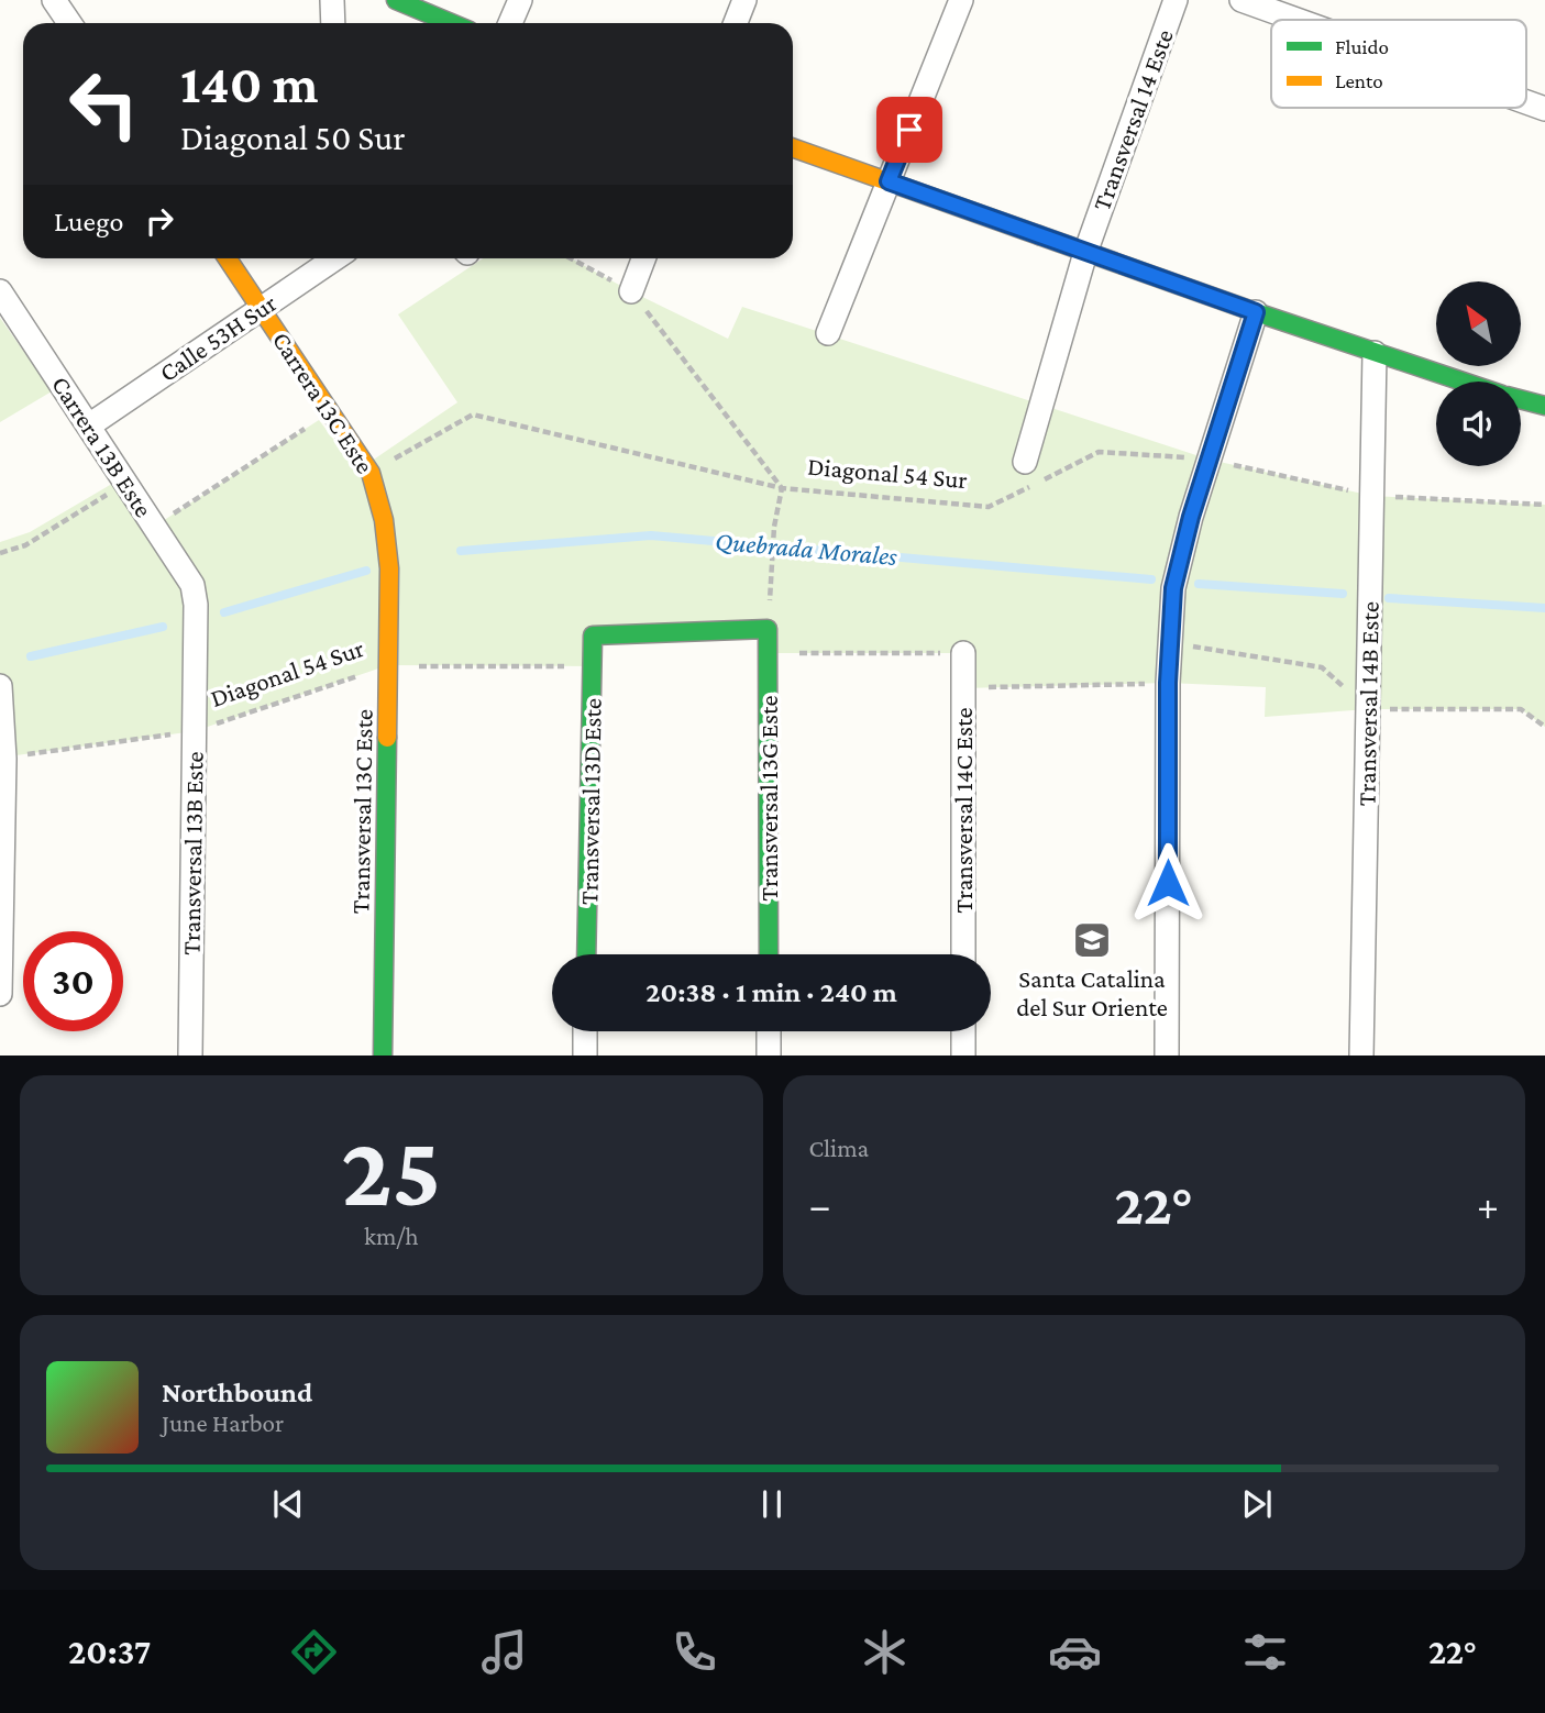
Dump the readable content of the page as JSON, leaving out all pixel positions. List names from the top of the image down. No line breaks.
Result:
{"streets":{"street":["Transversal 14 Este","Calle 53H Sur","Carrera 13C Este","Carrera 13B Este","Transversal 14B Este","Transversal 13G Este","Transversal 13D Este","Transversal 14C Este","Transversal 13C Este","Transversal 13B Este"],"path":["Diagonal 54 Sur"]},"crossings":[["Calle 53H Sur","Carrera 13C Este"],["Calle 53H Sur","Carrera 13B Este"],["Carrera 13C Este","Diagonal 54 Sur"],["Carrera 13C Este","Transversal 13C Este"],["Carrera 13B Este","Transversal 13B Este"],["Diagonal 54 Sur","Transversal 13D Este"],["Diagonal 54 Sur","Transversal 13C Este"],["Diagonal 54 Sur","Transversal 13B Este"],["Transversal 13G Este","Transversal 13D Este"]],"water":["Quebrada Morales"],"places":{"school or university":["Santa Catalina del Sur Oriente"]},"legend":["Fluido","Lento"],"north":"top left","page":{"turn":["140 m","Diagonal 50 Sur"],"then":"Luego","limit":"30","trip":"20:38 · 1 min · 240 m","tile":[["25","km/h"],"Clima"],"heat":["−","22°","+"],"song":["Northbound","June Harbor"],"tabs":["20:37","22°"]}}
